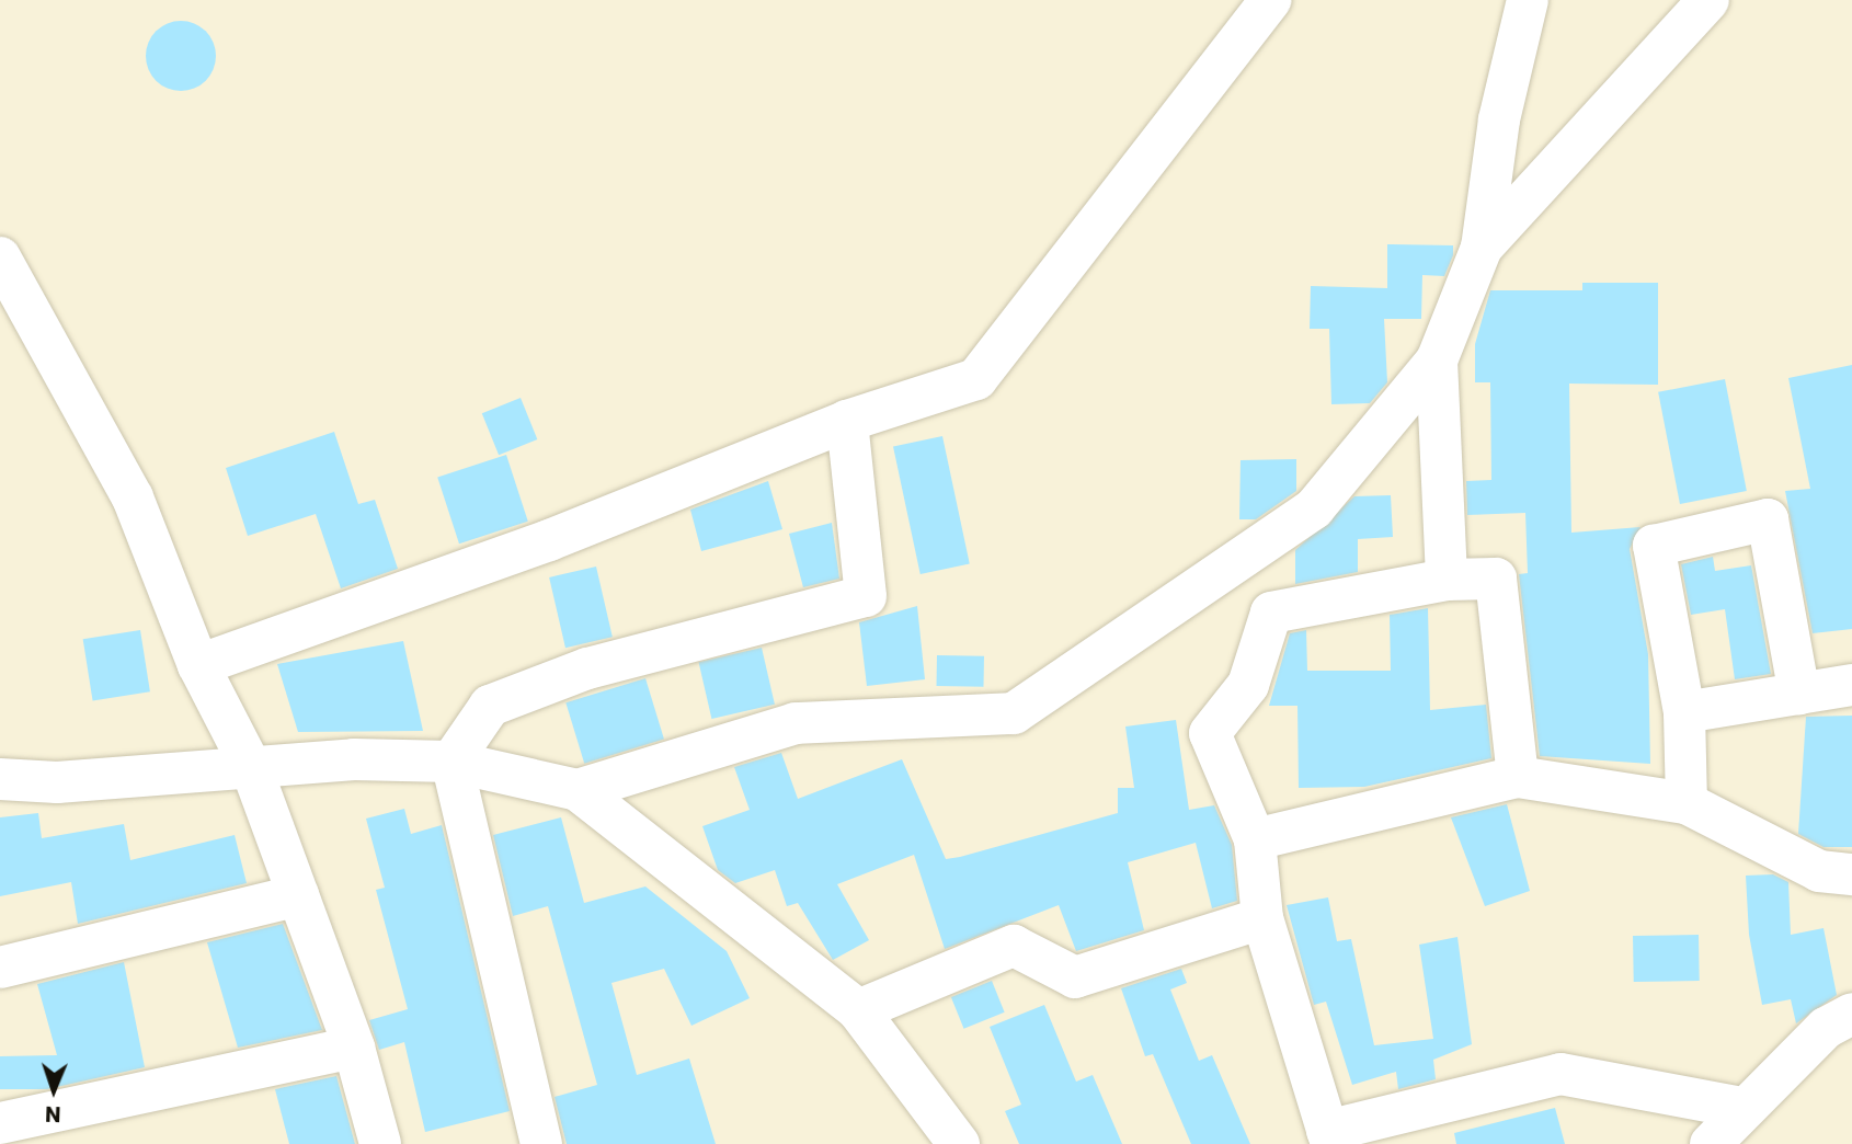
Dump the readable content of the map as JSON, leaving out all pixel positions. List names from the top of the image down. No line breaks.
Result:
{"north":"bottom"}
